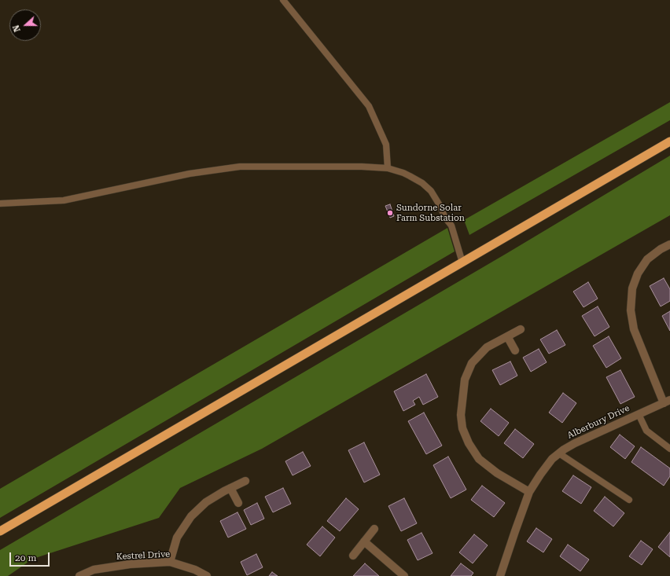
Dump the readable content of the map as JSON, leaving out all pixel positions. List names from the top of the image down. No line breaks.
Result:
{"streets":{"street":["Alberbury Drive","Kestrel Drive"]},"places":["Sundorne Solar Farm Substation"],"scale_bar":"20 m","north":"left"}
